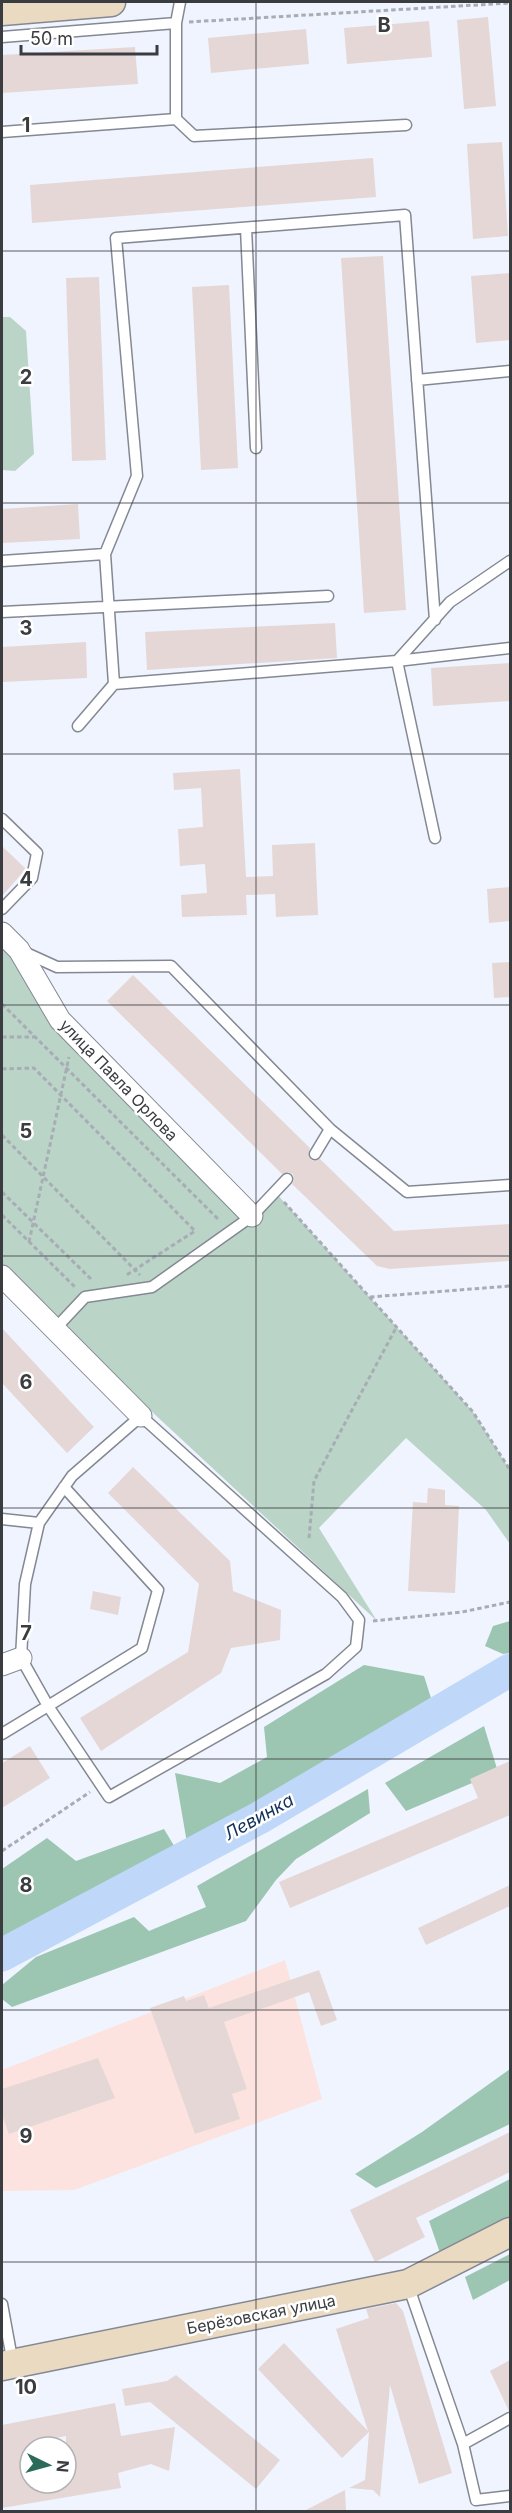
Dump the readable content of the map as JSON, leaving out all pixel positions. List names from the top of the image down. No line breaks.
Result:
{"streets":{"street":["улица Павла Орлова","Берёзовская улица"]},"water":["Левинка"],"scale_bar":"50 m","north":"right","grid":{"columns":["B"],"rows":["1","2","3","4","5","6","7","8","9","10"]}}
